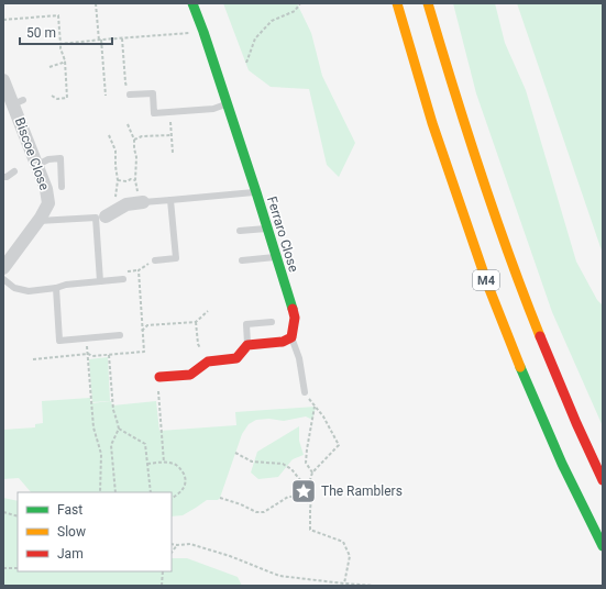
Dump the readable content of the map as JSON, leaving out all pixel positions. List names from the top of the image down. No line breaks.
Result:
{"streets":{"main road":["Ferraro Close","M4"],"street":["Biscoe Close"]},"places":{"place":["The Ramblers"]},"legend":["Fast","Slow","Jam"],"scale_bar":"50 m"}
